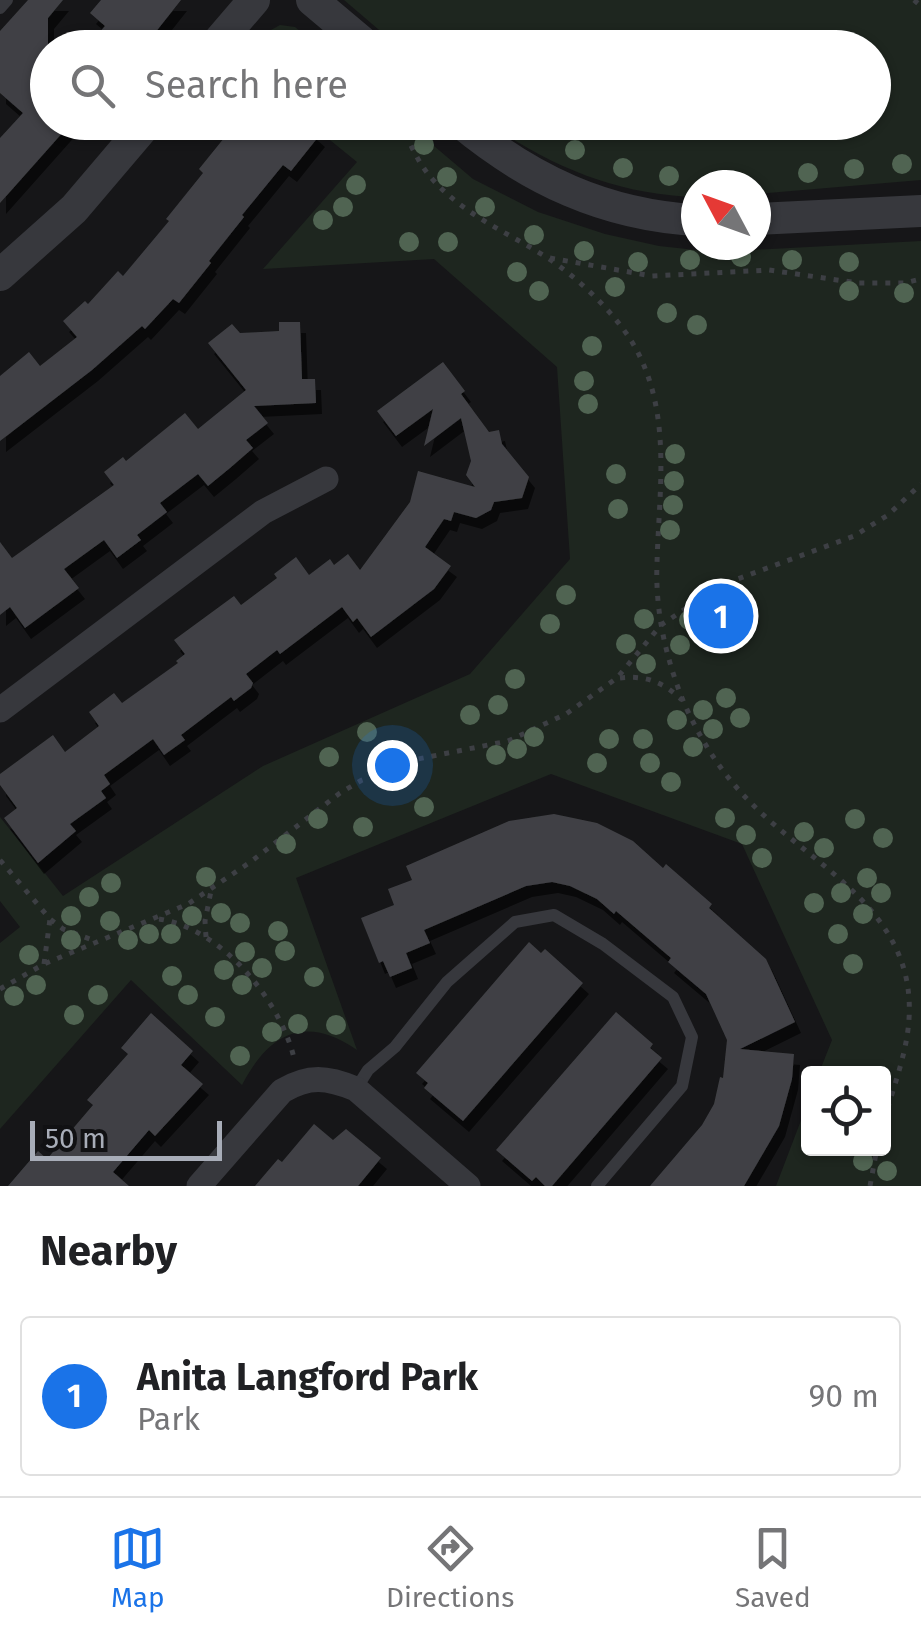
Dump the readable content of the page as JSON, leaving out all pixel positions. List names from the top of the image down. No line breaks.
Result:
{"scale_bar":"50 m","north":"top left","page":{"search":"Search here","pins":"1","scale":"50 m","heading":"Nearby","list":[{"mark":"1","name":"Anita Langford Park","note":"Park","value":"90 m"}],"nav":["Map","Directions","Saved"]}}
